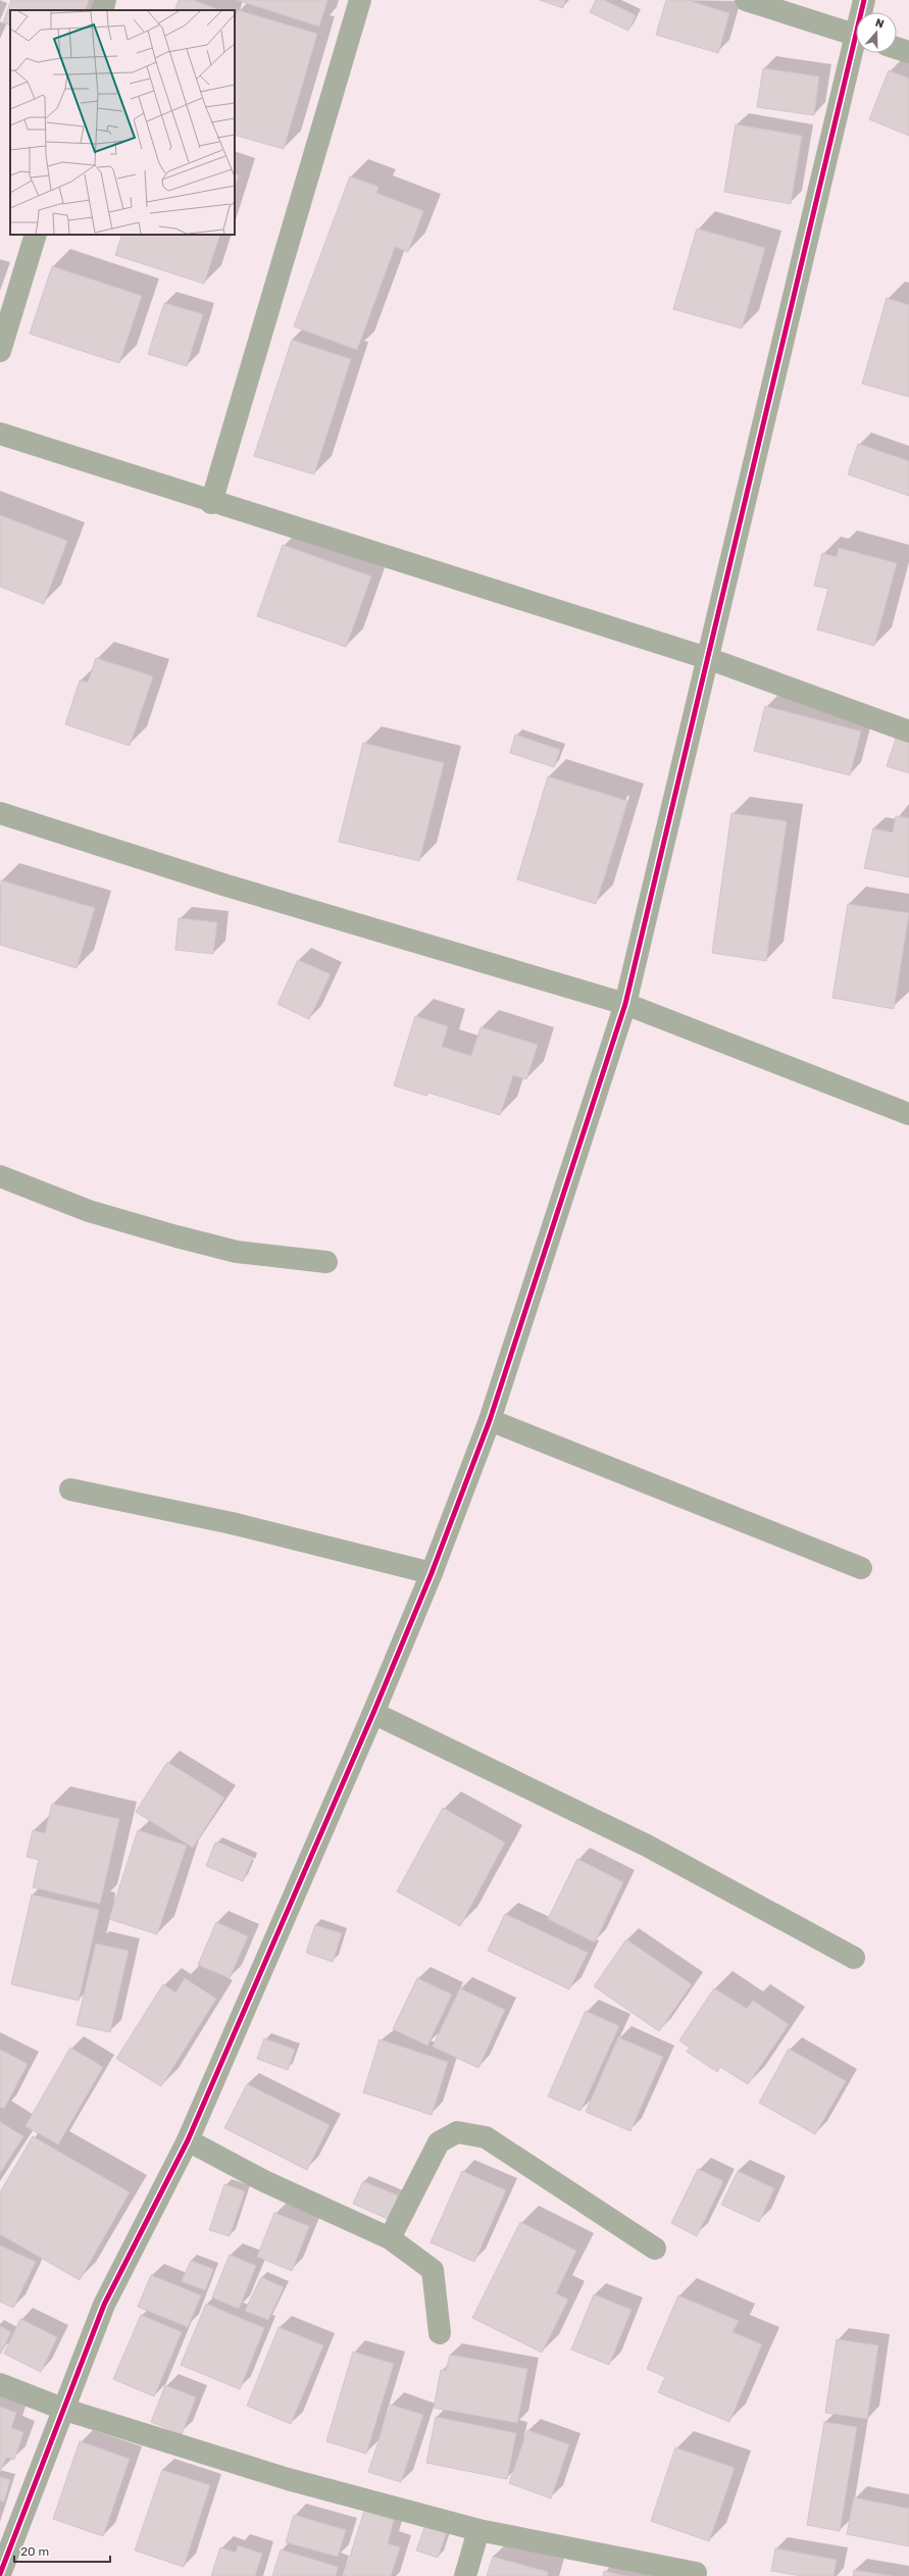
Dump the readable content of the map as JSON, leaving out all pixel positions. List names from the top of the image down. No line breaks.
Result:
{"scale_bar":"20 m","north":"top"}
